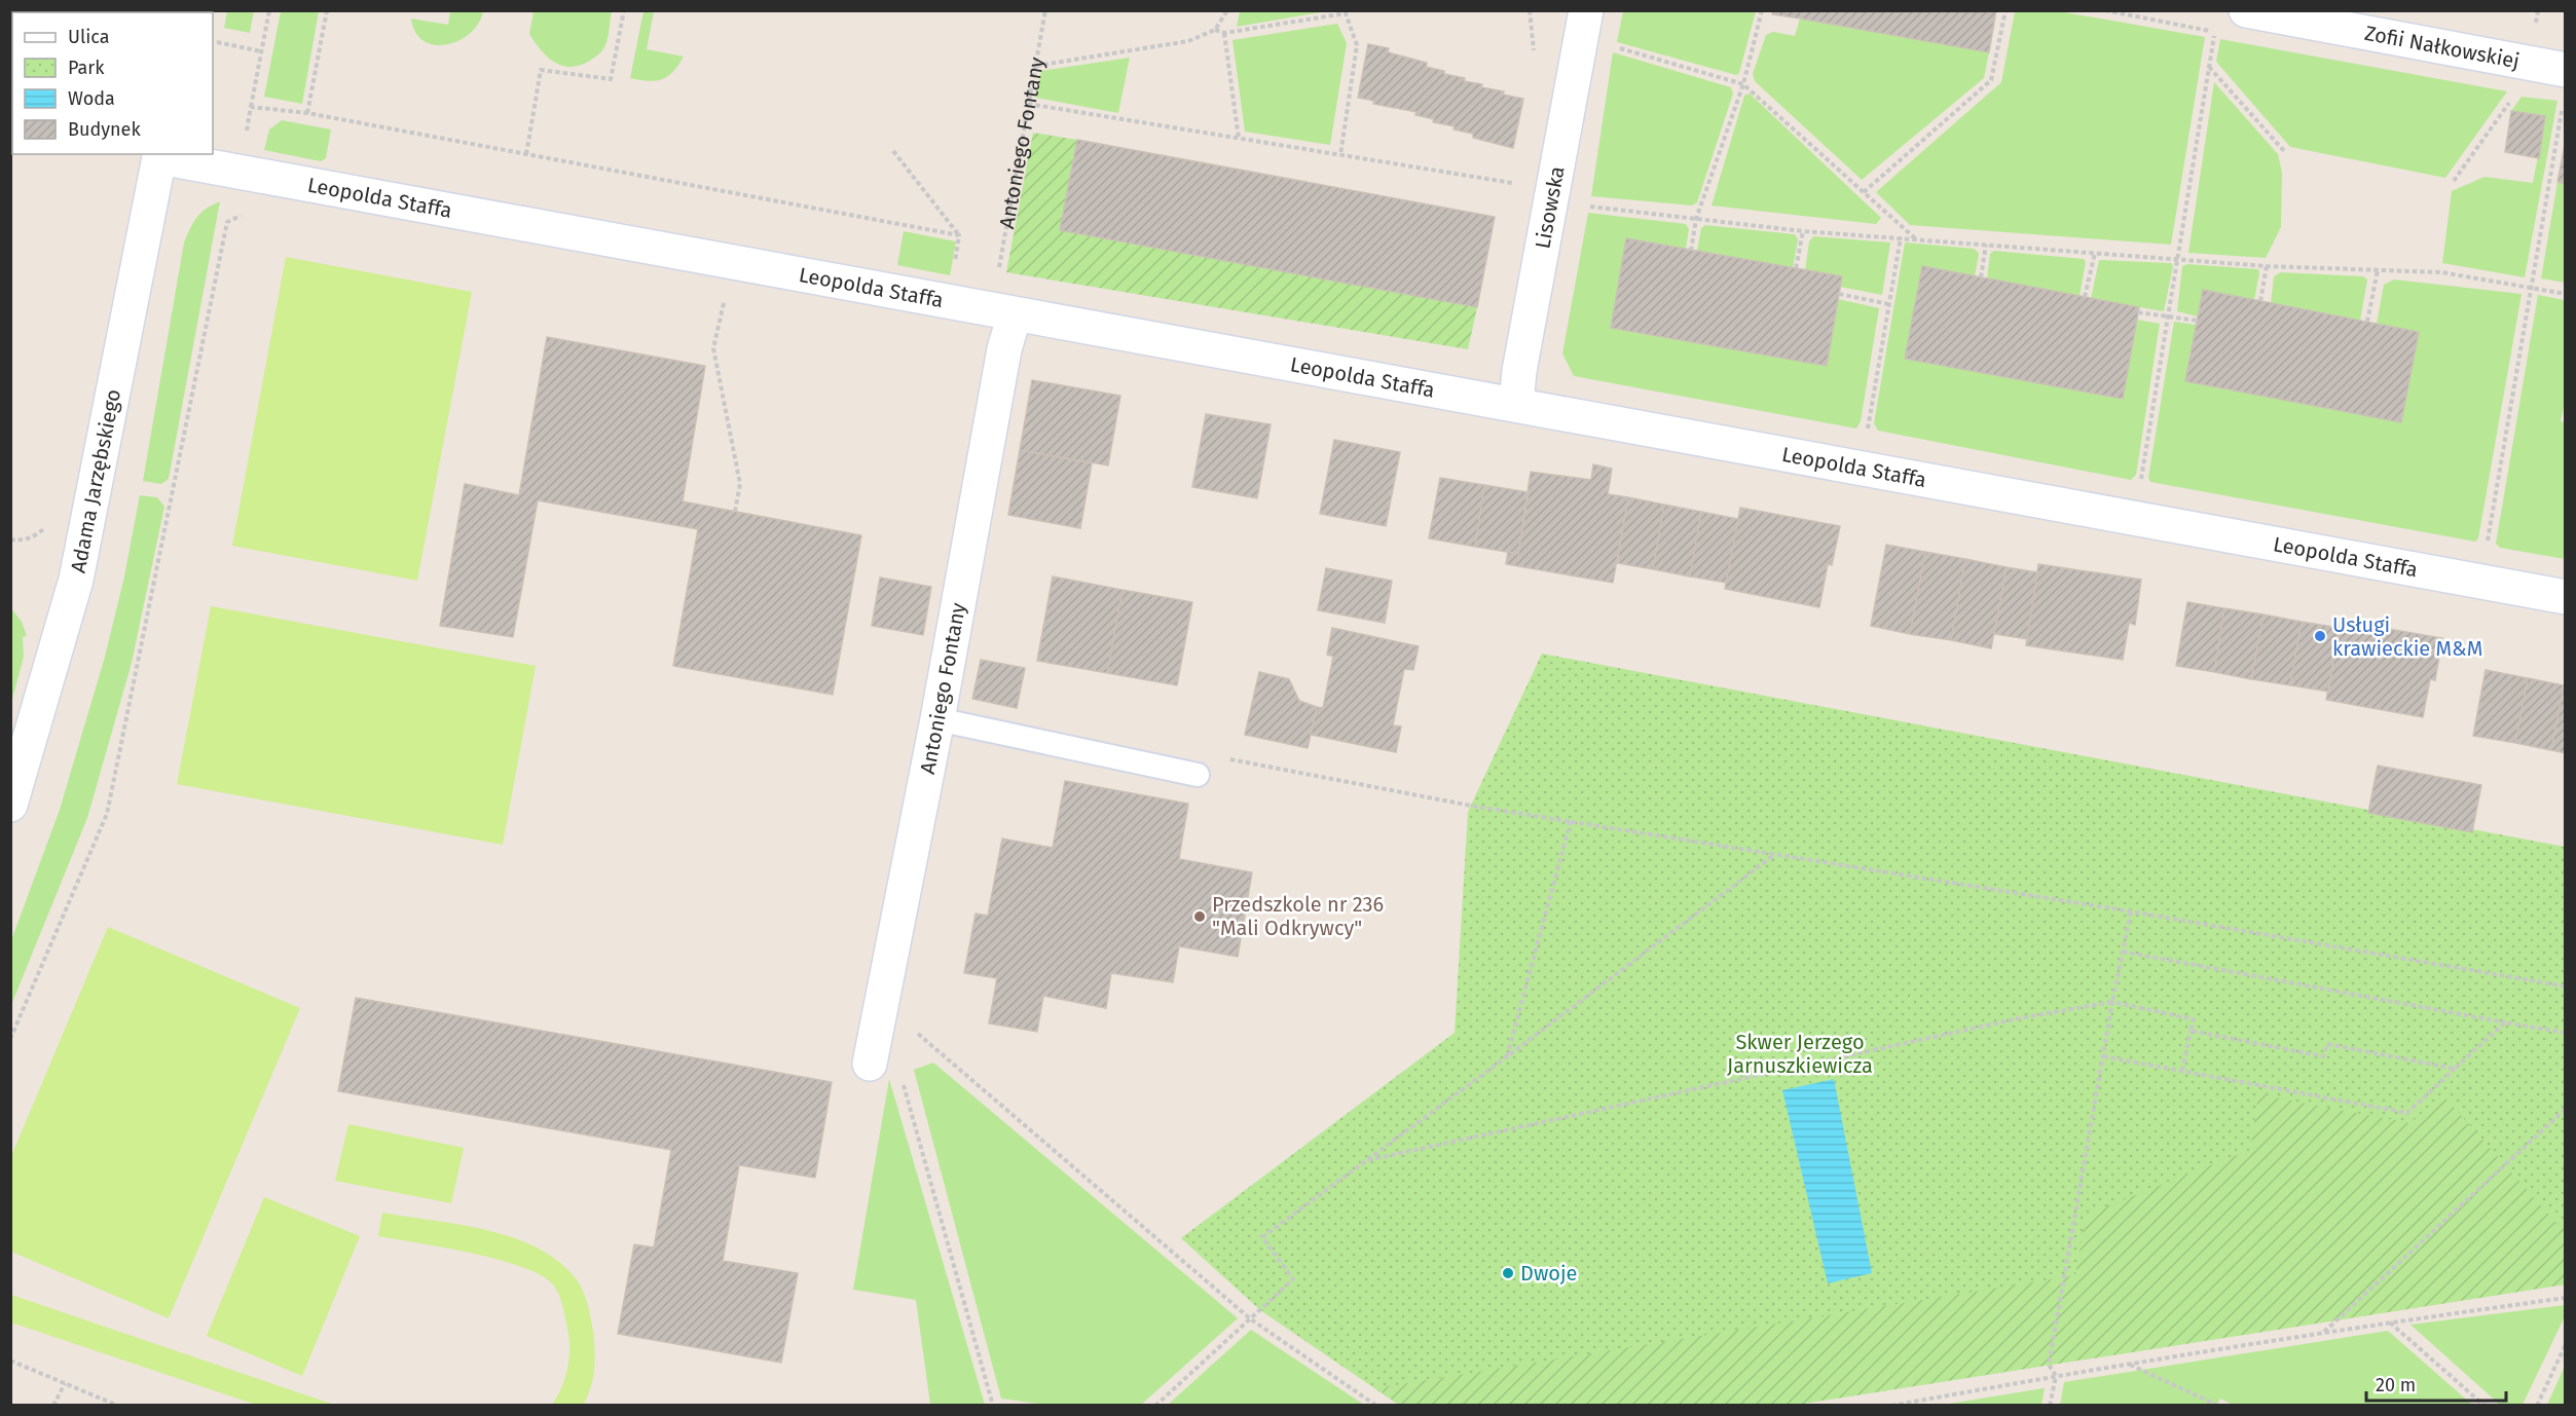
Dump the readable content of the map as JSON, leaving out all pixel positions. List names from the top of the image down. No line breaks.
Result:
{"streets":{"street":["Zofii Nałkowskiej","Antoniego Fontany","Leopolda Staffa","Lisowska","Adama Jarzębskiego"]},"crossings":[["Antoniego Fontany","Leopolda Staffa"],["Leopolda Staffa","Lisowska"],["Leopolda Staffa","Adama Jarzębskiego"]],"parks":["Skwer Jerzego Jarnuszkiewicza"],"places":["Usługi krawieckie M&M","Przedszkole nr 236 \"Mali Odkrywcy\"","Dwoje"],"legend":["Ulica","Park","Woda","Budynek"],"scale_bar":"20 m"}
